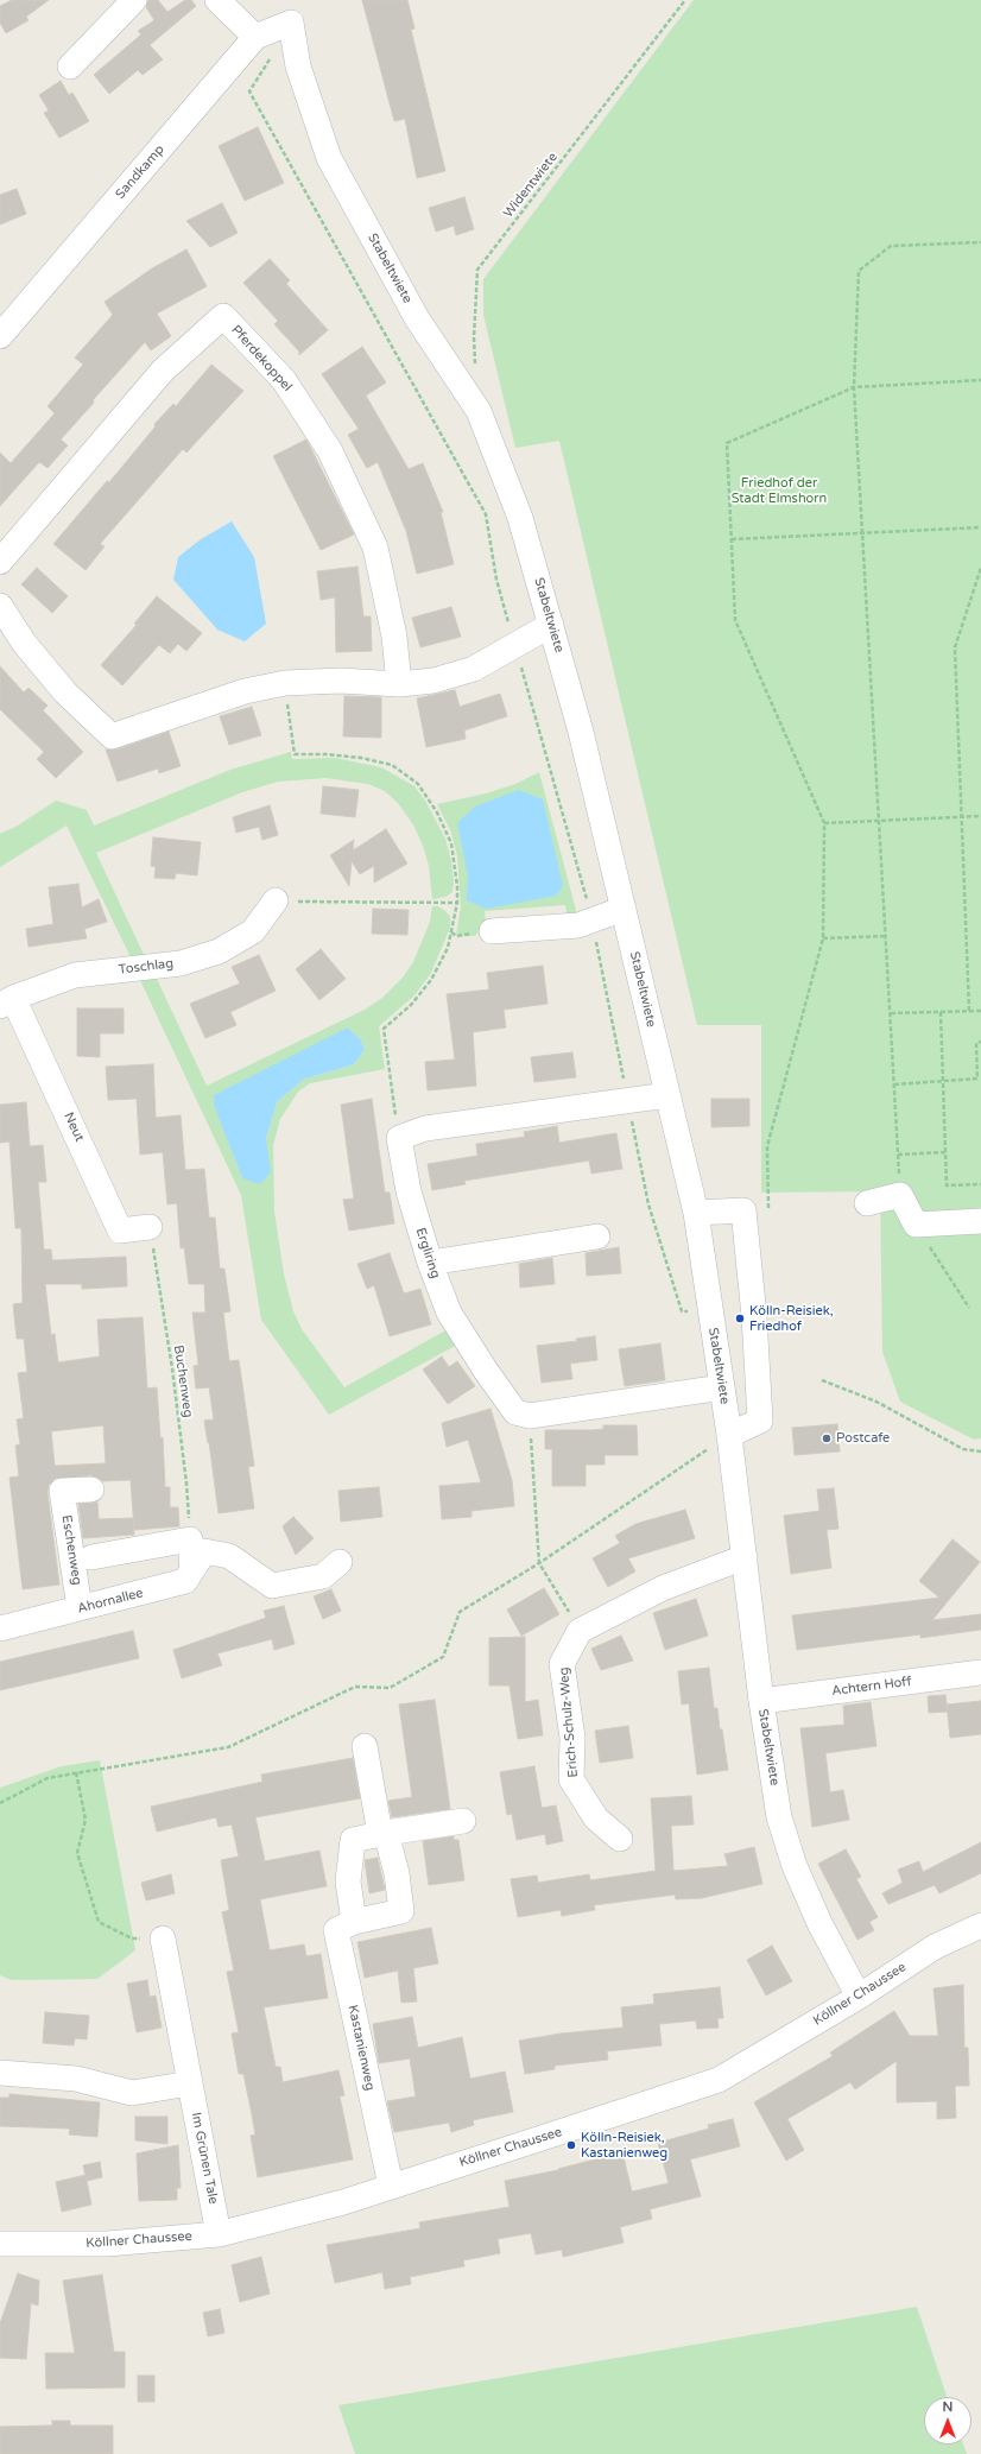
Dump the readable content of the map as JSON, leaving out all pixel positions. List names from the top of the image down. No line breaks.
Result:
{"streets":{"street":["Sandkamp","Stabeltwiete","Pferdekoppel","Toschlag","Neut","Ergliring","Eschenweg","Ahornallee","Achtern Hoff","Erich-Schulz-Weg","Köllner Chaussee","Kastanienweg","Im Grünen Tale"],"path":["Widentwiete","Buchenweg"]},"crossings":[["Sandkamp","Stabeltwiete"],["Stabeltwiete","Achtern Hoff"],["Stabeltwiete","Köllner Chaussee"],["Toschlag","Neut"],["Neut","Buchenweg"],["Buchenweg","Ahornallee"],["Eschenweg","Ahornallee"],["Köllner Chaussee","Kastanienweg"],["Köllner Chaussee","Im Grünen Tale"]],"parks":["Friedhof der Stadt Elmshorn"],"places":["Kölln-Reisiek, Friedhof","Postcafe","Kölln-Reisiek, Kastanienweg"],"north":"top"}
